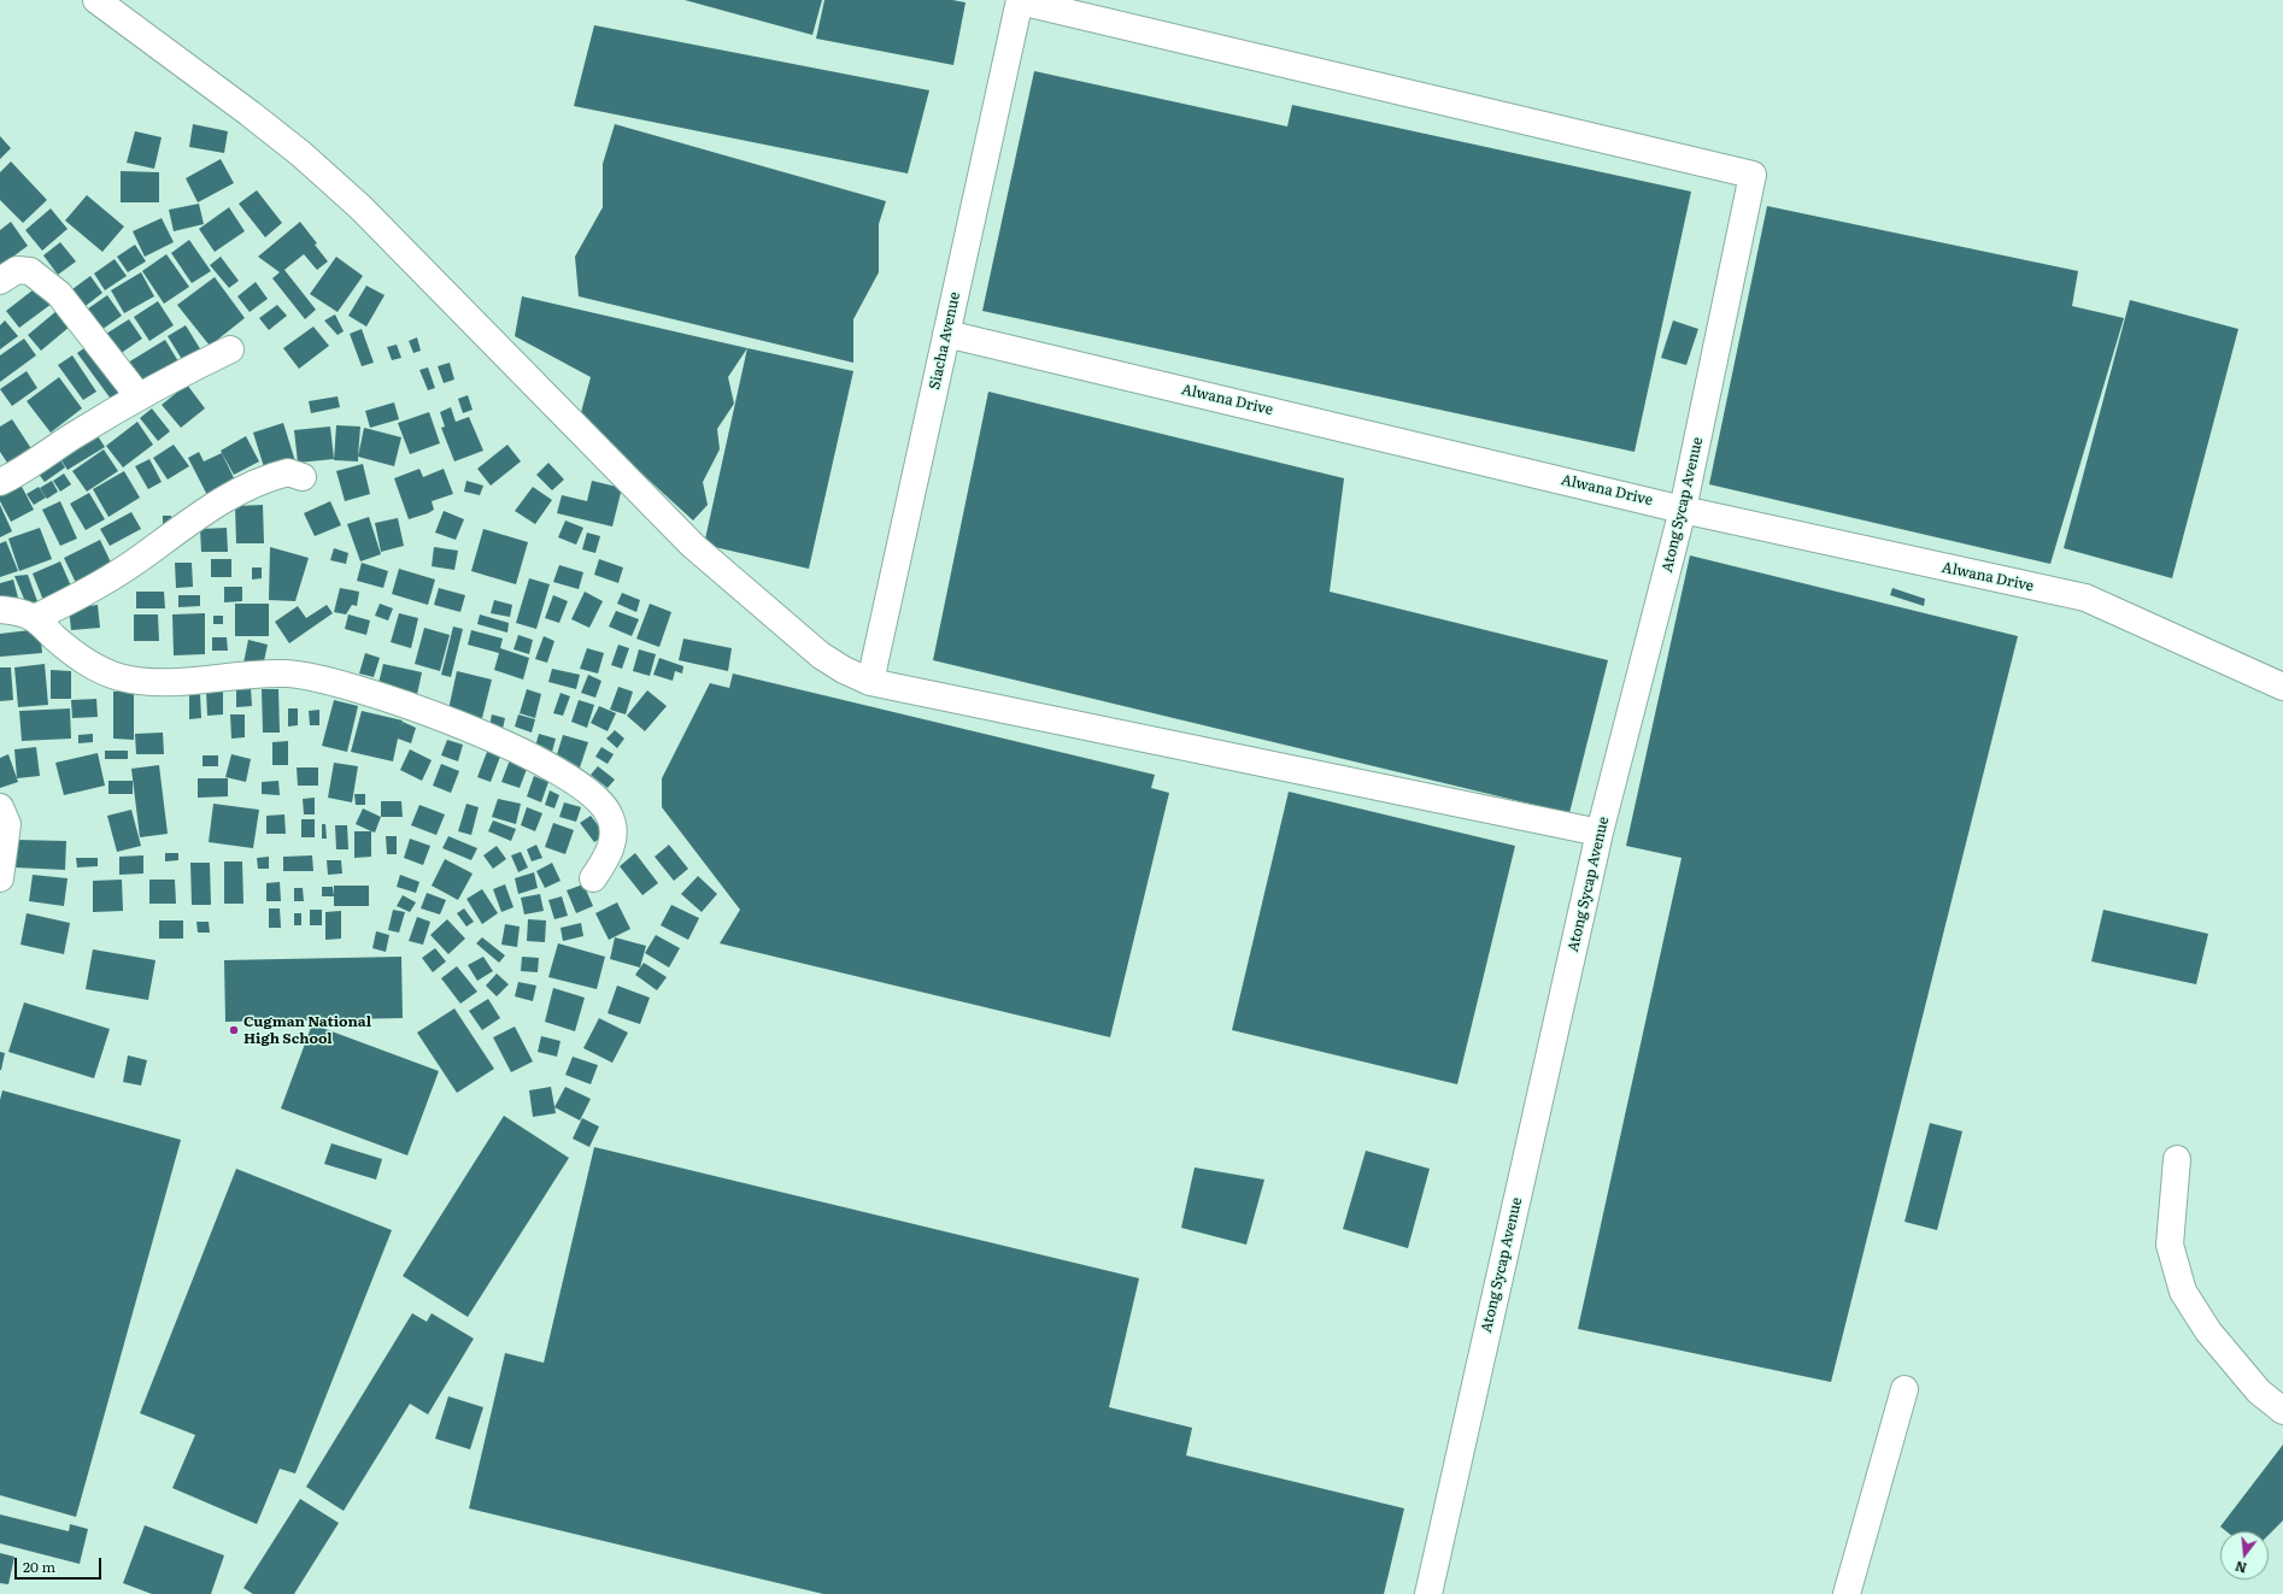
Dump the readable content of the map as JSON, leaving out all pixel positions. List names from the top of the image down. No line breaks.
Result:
{"streets":{"street":["Siacha Avenue","Alwana Drive","Atong Sycap Avenue"]},"crossings":[["Siacha Avenue","Alwana Drive"],["Siacha Avenue","Atong Sycap Avenue"],["Alwana Drive","Atong Sycap Avenue"]],"places":["Cugman National High School"],"scale_bar":"20 m","north":"bottom"}
